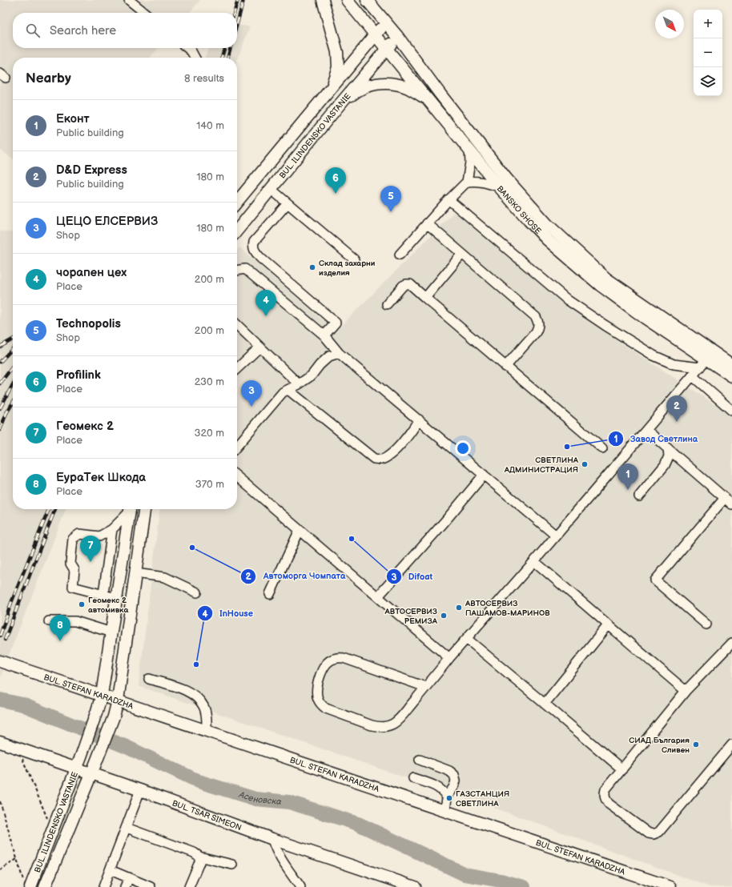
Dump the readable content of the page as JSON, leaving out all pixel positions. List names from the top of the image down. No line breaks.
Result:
{"streets":{"main road":["BUL. ILINDENSKO VASTANIE","BANSKO SHOSE","BUL. STEFAN KARADZHA","BUL. TSAR SIMEON"]},"crossings":[["BUL. ILINDENSKO VASTANIE","BANSKO SHOSE"],["BUL. ILINDENSKO VASTANIE","BUL. STEFAN KARADZHA"],["BUL. ILINDENSKO VASTANIE","BUL. TSAR SIMEON"]],"water":["Асеновска"],"places":["Склад захарни изделия","Завод Светлина","СВЕТЛИНА АДМИНИСТРАЦИЯ","Difoat","Автоморга Чомпата","Геомекс 2 автомивка","АВТОСЕРВИЗ ПАШАМОВ-МАРИНОВ","АВТОСЕРВИЗ РЕМИЗА","InHouse","СИАД България Сливен","ГАЗСТАНЦИЯ СВЕТЛИНА"],"north":"bottom right","page":{"map_buttons":["+","−"],"search":"Search here","heading":["Nearby","8 results"],"list":[{"mark":"1","name":"Еконт","note":"Public building","value":"140 m"},{"mark":"2","name":"D&D Express","note":"Public building","value":"180 m"},{"mark":"3","name":"ЦЕЦО ЕЛСЕРВИЗ","note":"Shop","value":"180 m"},{"mark":"4","name":"чорапен цех","note":"Place","value":"200 m"},{"mark":"5","name":"Technopolis","note":"Shop","value":"200 m"},{"mark":"6","name":"Profilink","note":"Place","value":"230 m"},{"mark":"7","name":"Геомекс 2","note":"Place","value":"320 m"},{"mark":"8","name":"ЕураТек Шкода","note":"Place","value":"370 m"}],"pins":["6","5","4","3","2","1","7","8"]}}
